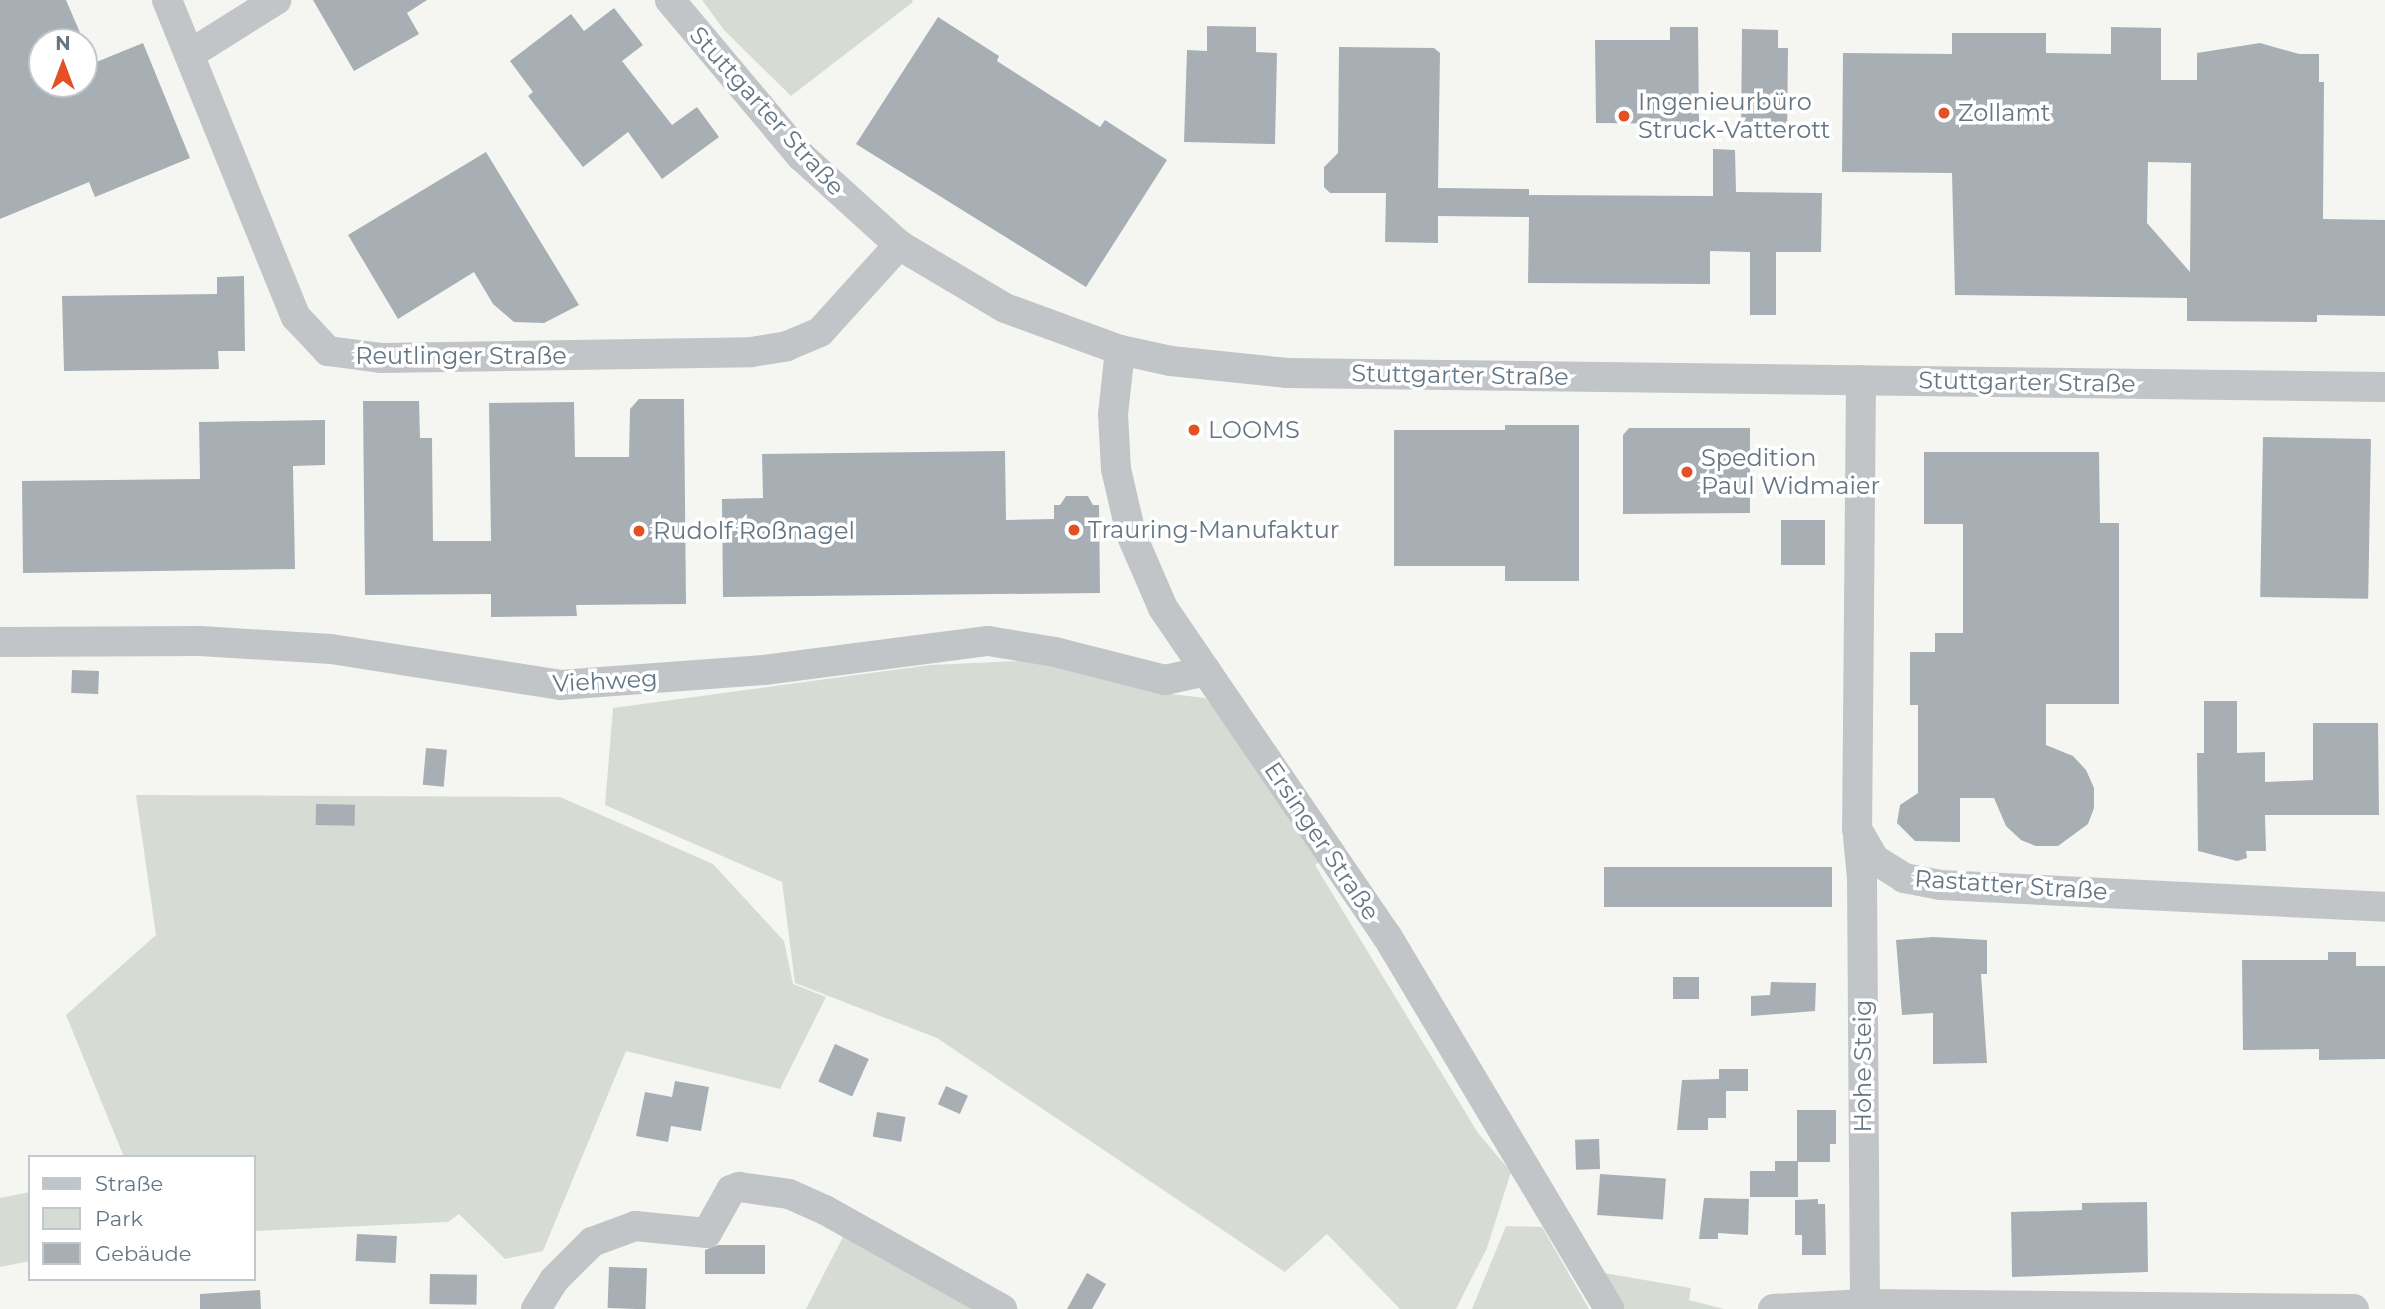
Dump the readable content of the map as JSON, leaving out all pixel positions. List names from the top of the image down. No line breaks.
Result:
{"streets":{"street":["Stuttgarter Straße","Reutlinger Straße","Viehweg","Ersinger Straße","Rastatter Straße","Hohe Steig"]},"crossings":[["Stuttgarter Straße","Reutlinger Straße"],["Stuttgarter Straße","Ersinger Straße"],["Viehweg","Ersinger Straße"],["Rastatter Straße","Hohe Steig"]],"places":["Zollamt","Ingenieurbüro Struck-Vatterott","LOOMS","Spedition Paul Widmaier","Trauring-Manufaktur","Rudolf Roßnagel"],"legend":["Straße","Park","Gebäude"],"north":"top"}
